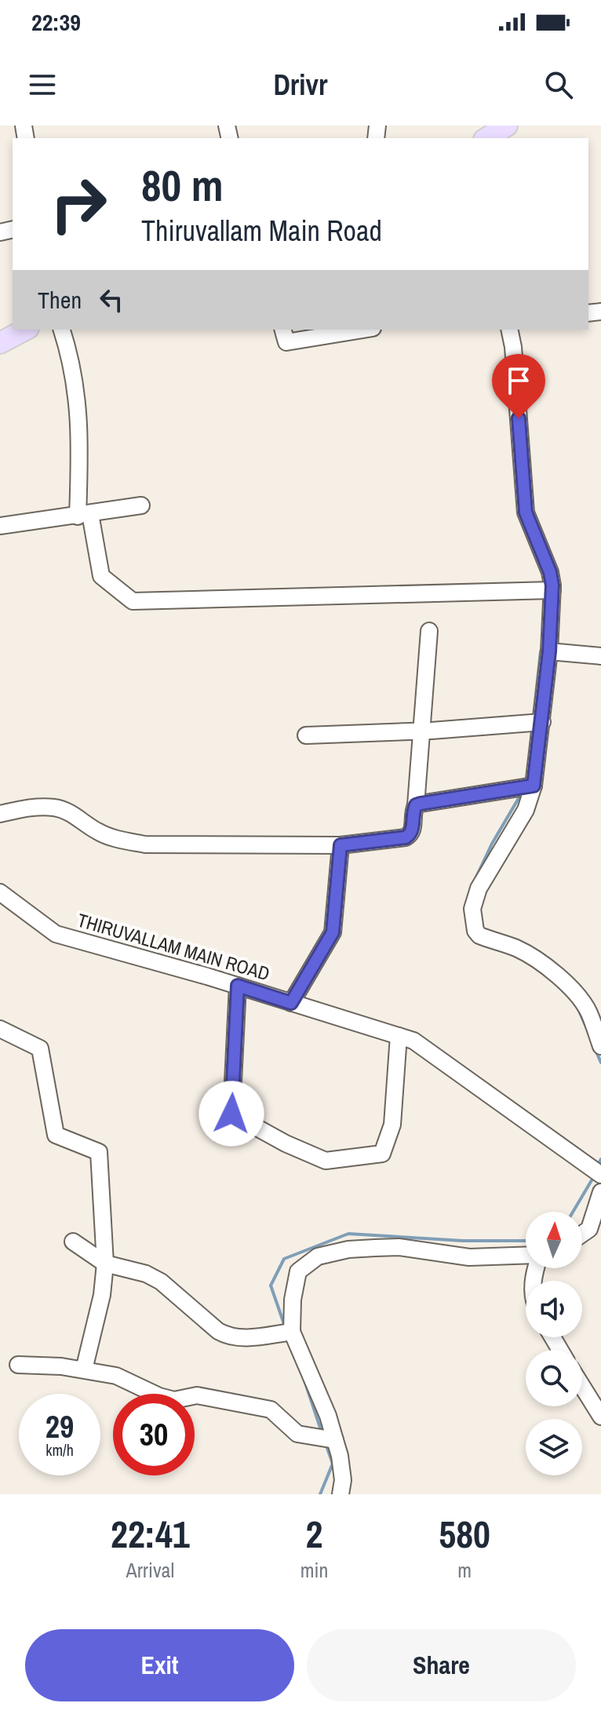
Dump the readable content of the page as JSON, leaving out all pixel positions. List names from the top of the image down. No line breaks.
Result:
{"streets":{"street":["THIRUVALLAM MAIN ROAD"]},"north":"top","page":{"status":"22:39","header":"Drivr","turn":["80 m","Thiruvallam Main Road"],"then":"Then","speed":"29 km/h","limit":"30","eta":["22:41","Arrival","2","min","580","m"],"buttons":["Exit","Share"]}}
